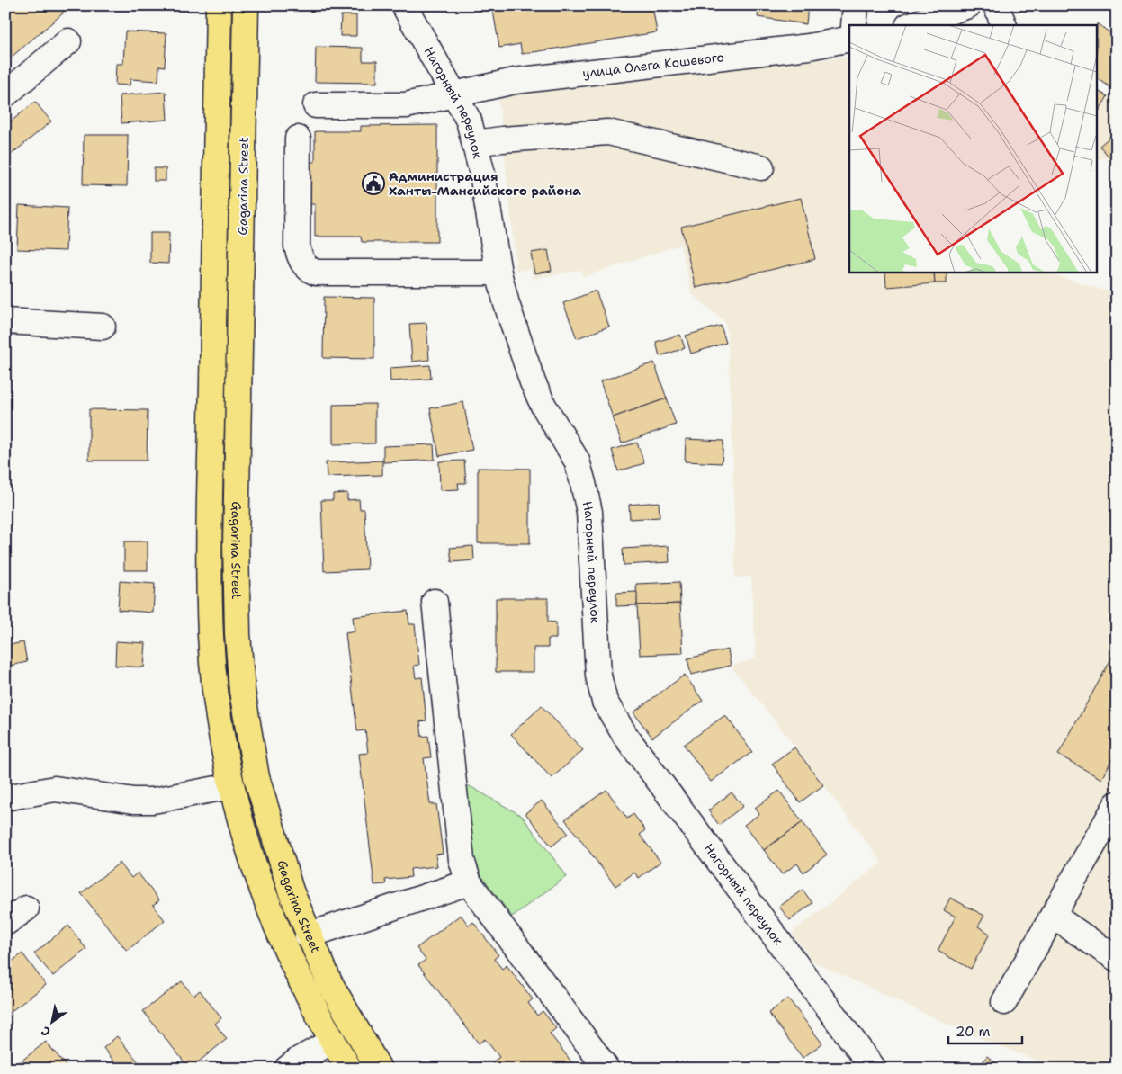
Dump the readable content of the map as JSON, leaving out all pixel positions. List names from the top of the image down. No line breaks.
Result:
{"streets":{"main road":["Gagarina Street"],"street":["улица Олега Кошевого","Нагорный переулок"]},"crossings":[["улица Олега Кошевого","Нагорный переулок"]],"places":{"public building":["Администрация Ханты-Мансийского района"]},"scale_bar":"20 m","north":"bottom left"}
